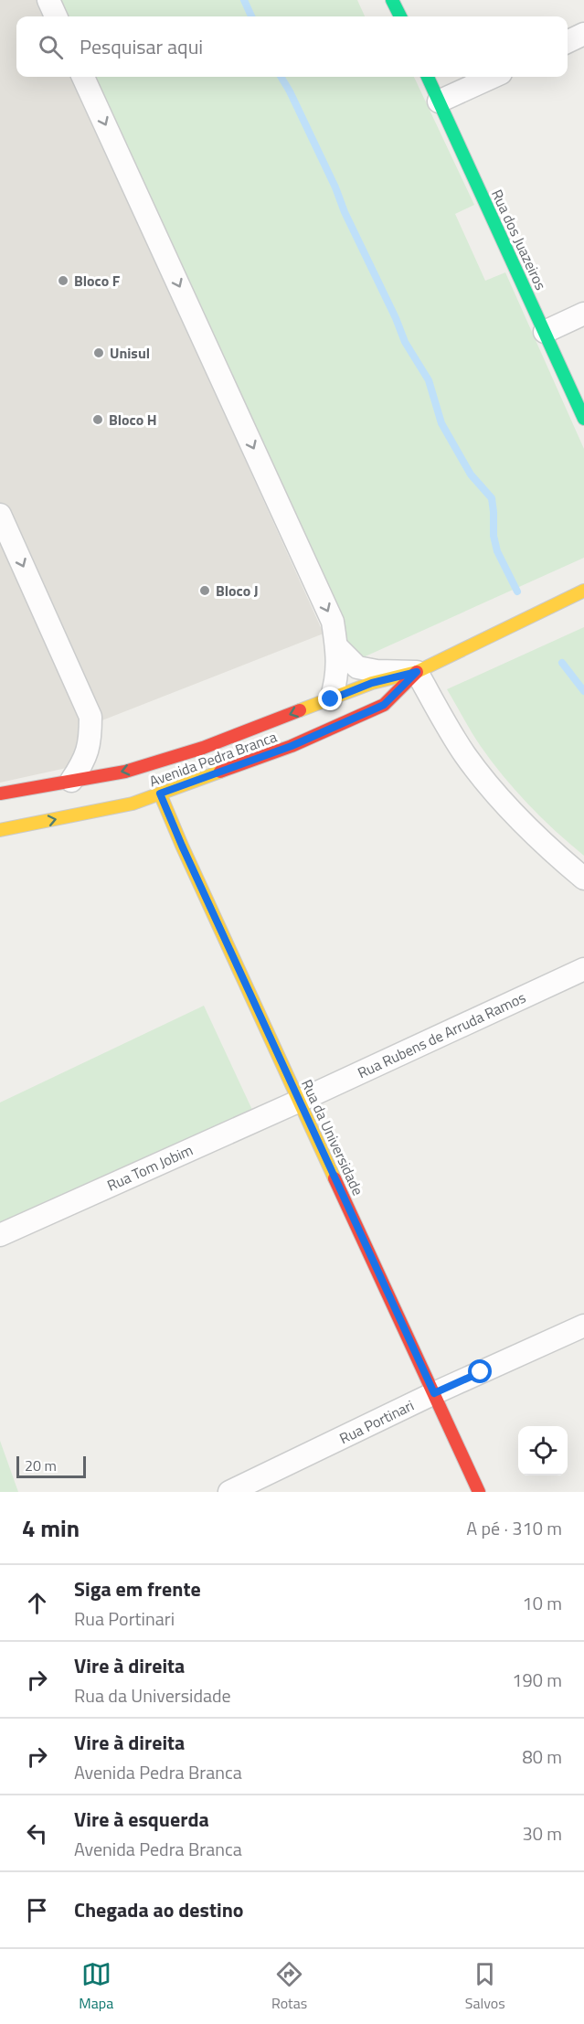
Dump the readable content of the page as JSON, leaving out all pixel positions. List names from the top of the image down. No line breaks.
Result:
{"streets":{"street":["Rua dos Juazeiros","Avenida Pedra Branca","Rua Rubens de Arruda Ramos","Rua da Universidade","Rua Tom Jobim","Rua Portinari"]},"crossings":[["Avenida Pedra Branca","Rua da Universidade"],["Rua Rubens de Arruda Ramos","Rua da Universidade"],["Rua Rubens de Arruda Ramos","Rua Tom Jobim"],["Rua da Universidade","Rua Tom Jobim"],["Rua da Universidade","Rua Portinari"]],"places":["Bloco F","Unisul","Bloco H","Bloco J"],"scale_bar":"20 m","page":{"search":"Pesquisar aqui","scale":"20 m","heading":["4 min","A pé · 310 m"],"list":[["Siga em frente","Rua Portinari","10 m"],["Vire à direita","Rua da Universidade","190 m"],["Vire à direita","Avenida Pedra Branca","80 m"],["Vire à esquerda","Avenida Pedra Branca","30 m"],"Chegada ao destino"],"nav":["Mapa","Rotas","Salvos"]}}
